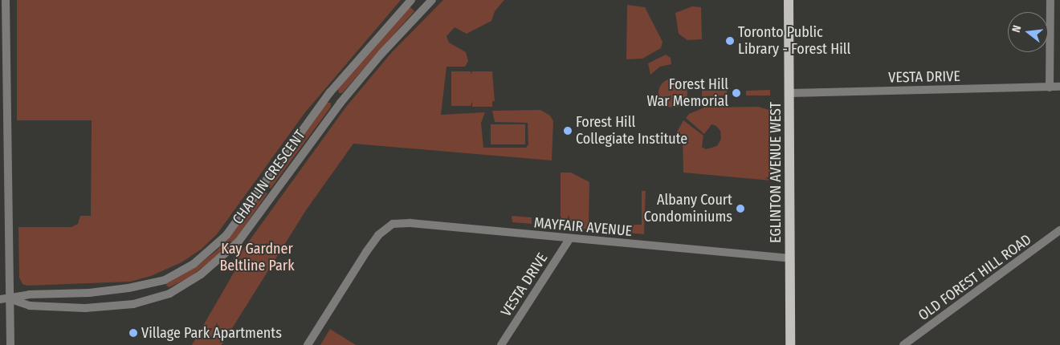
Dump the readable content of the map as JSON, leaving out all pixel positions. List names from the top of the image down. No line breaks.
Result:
{"streets":{"main road":["EGLINTON AVENUE WEST"],"street":["VESTA DRIVE","CHAPLIN CRESCENT","MAYFAIR AVENUE","OLD FOREST HILL ROAD"]},"crossings":[["VESTA DRIVE","EGLINTON AVENUE WEST"],["VESTA DRIVE","MAYFAIR AVENUE"],["EGLINTON AVENUE WEST","MAYFAIR AVENUE"]],"parks":["Kay Gardner Beltline Park"],"places":["Toronto Public Library - Forest Hill","Forest Hill War Memorial","Forest Hill Collegiate Institute","Albany Court Condominiums","Village Park Apartments"],"north":"left"}
